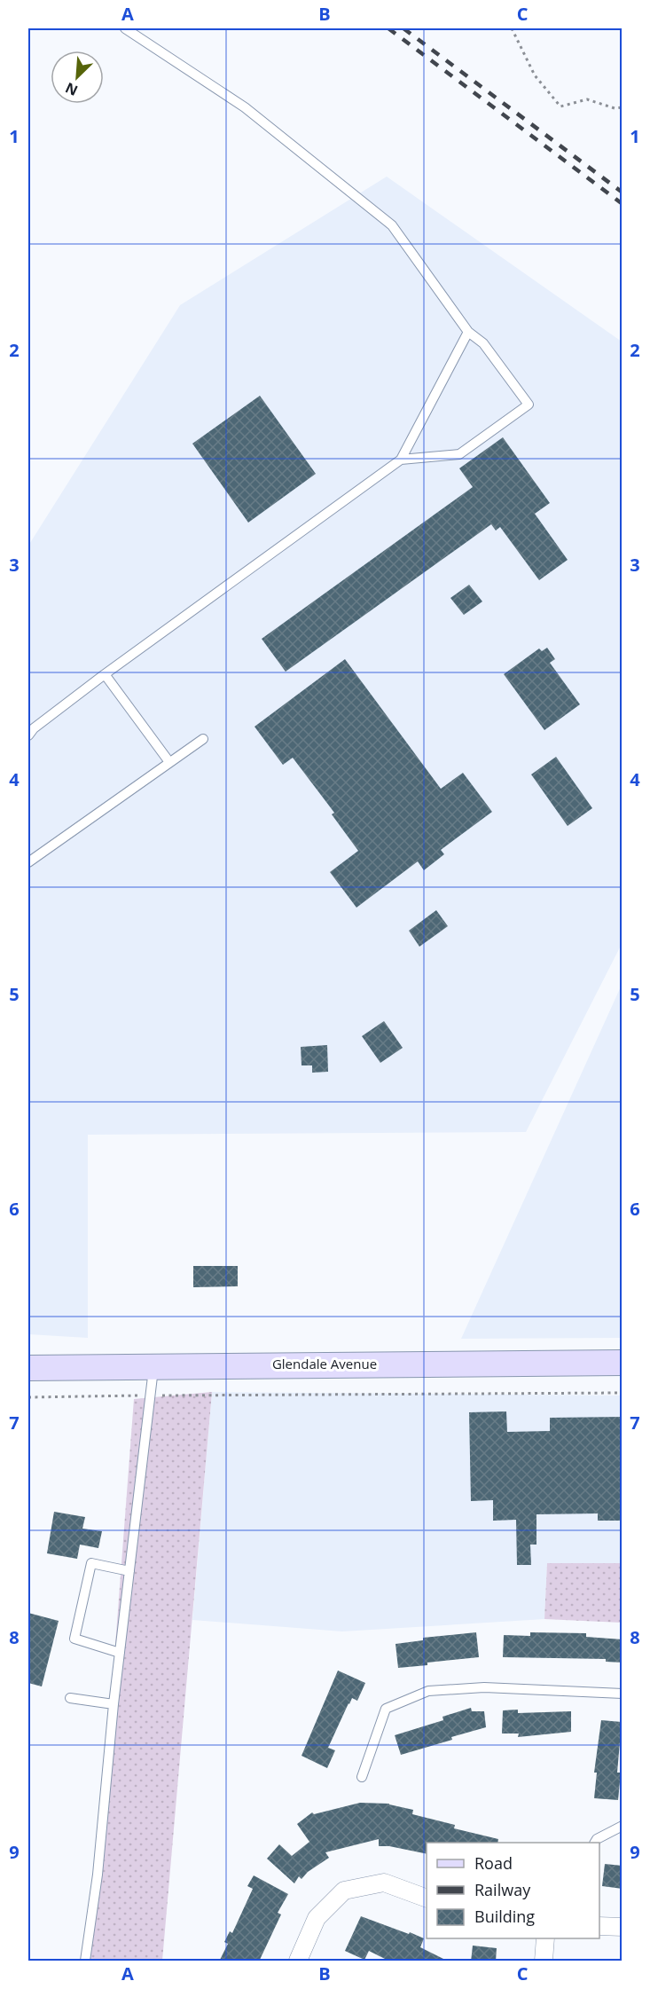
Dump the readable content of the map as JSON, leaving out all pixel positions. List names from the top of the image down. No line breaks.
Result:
{"streets":{"main road":["Glendale Avenue"]},"legend":["Road","Railway","Building"],"north":"bottom left","grid":{"columns":["A","B","C"],"rows":["1","2","3","4","5","6","7","8","9"]}}
